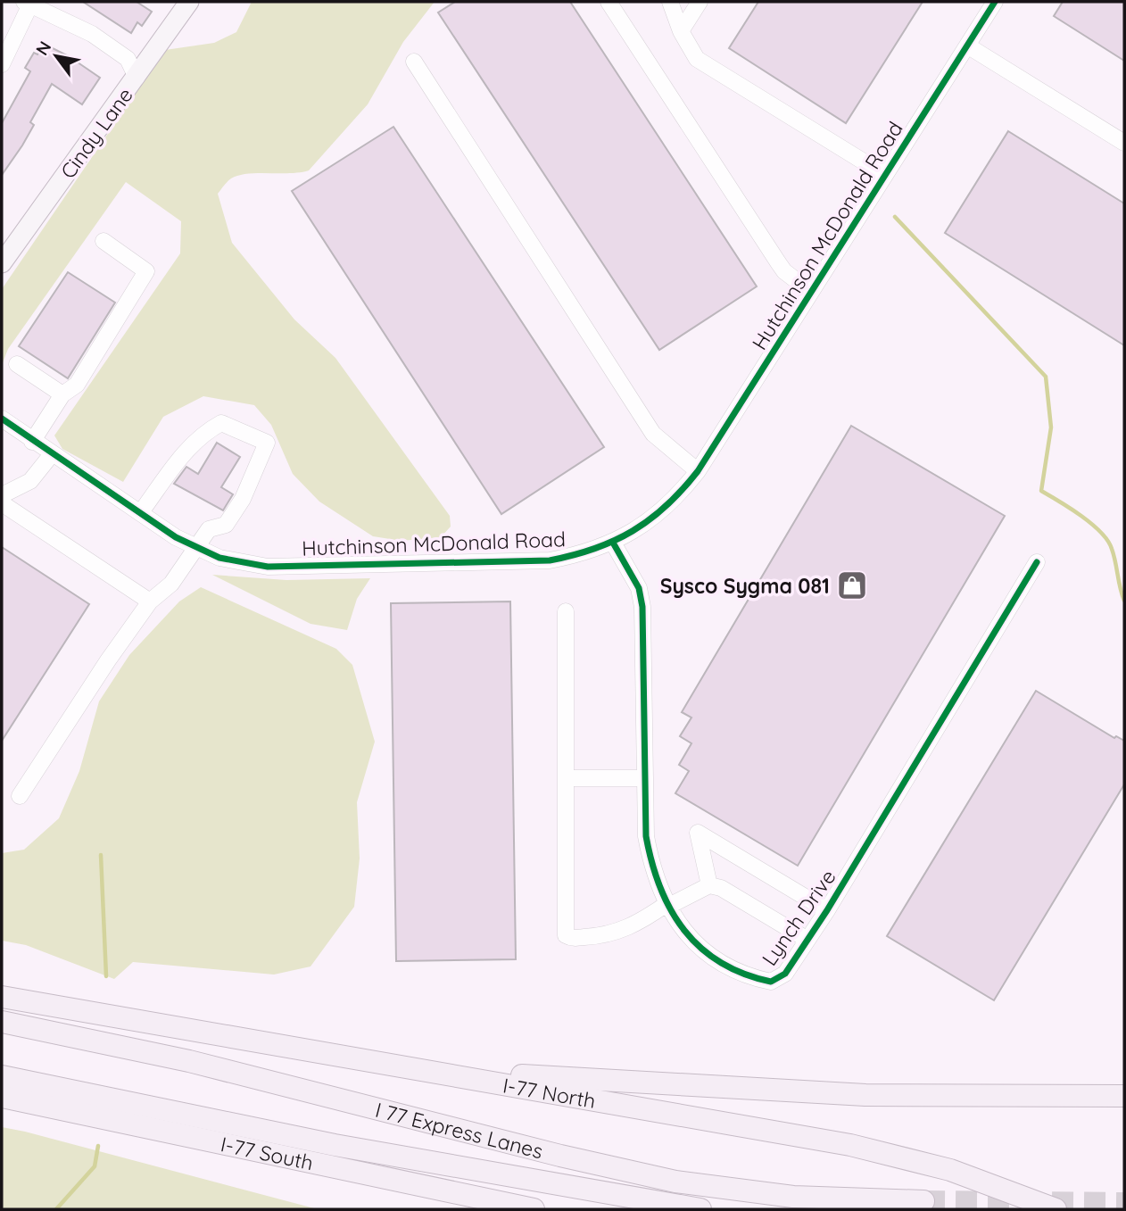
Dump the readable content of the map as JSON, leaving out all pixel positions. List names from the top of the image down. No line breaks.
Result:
{"streets":{"highway":["I-77 North","I 77 Express Lanes","I-77 South"],"main road":["Cindy Lane"],"street":["Hutchinson McDonald Road","Lynch Drive"]},"crossings":[["Hutchinson McDonald Road","Lynch Drive"]],"places":{"shop":["Sysco Sygma 081"]},"north":"top left"}
